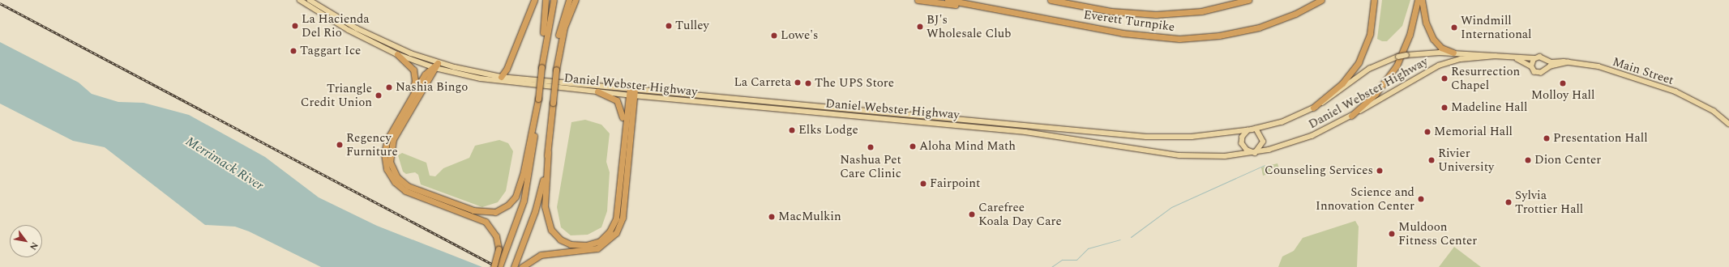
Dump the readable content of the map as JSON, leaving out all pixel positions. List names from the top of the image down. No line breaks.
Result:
{"streets":{"highway":["Everett Turnpike"],"main road":["Main Street","Daniel Webster Highway"]},"water":["Merrimack River"],"places":["La Hacienda Del Rio","Tulley","BJ's Wholesale Club","Windmill International","Lowe's","Taggart Ice","Resurrection Chapel","La Carreta","The UPS Store","Molloy Hall","Nashia Bingo","Triangle Credit Union","Madeline Hall","Elks Lodge","Memorial Hall","Presentation Hall","Regency Furniture","Aloha Mind Math","Nashua Pet Care Clinic","Rivier University","Dion Center","Counseling Services","Fairpoint","Science and Innovation Center","Sylvia Trottier Hall","Carefree Koala Day Care","MacMulkin","Muldoon Fitness Center"],"north":"bottom right"}
